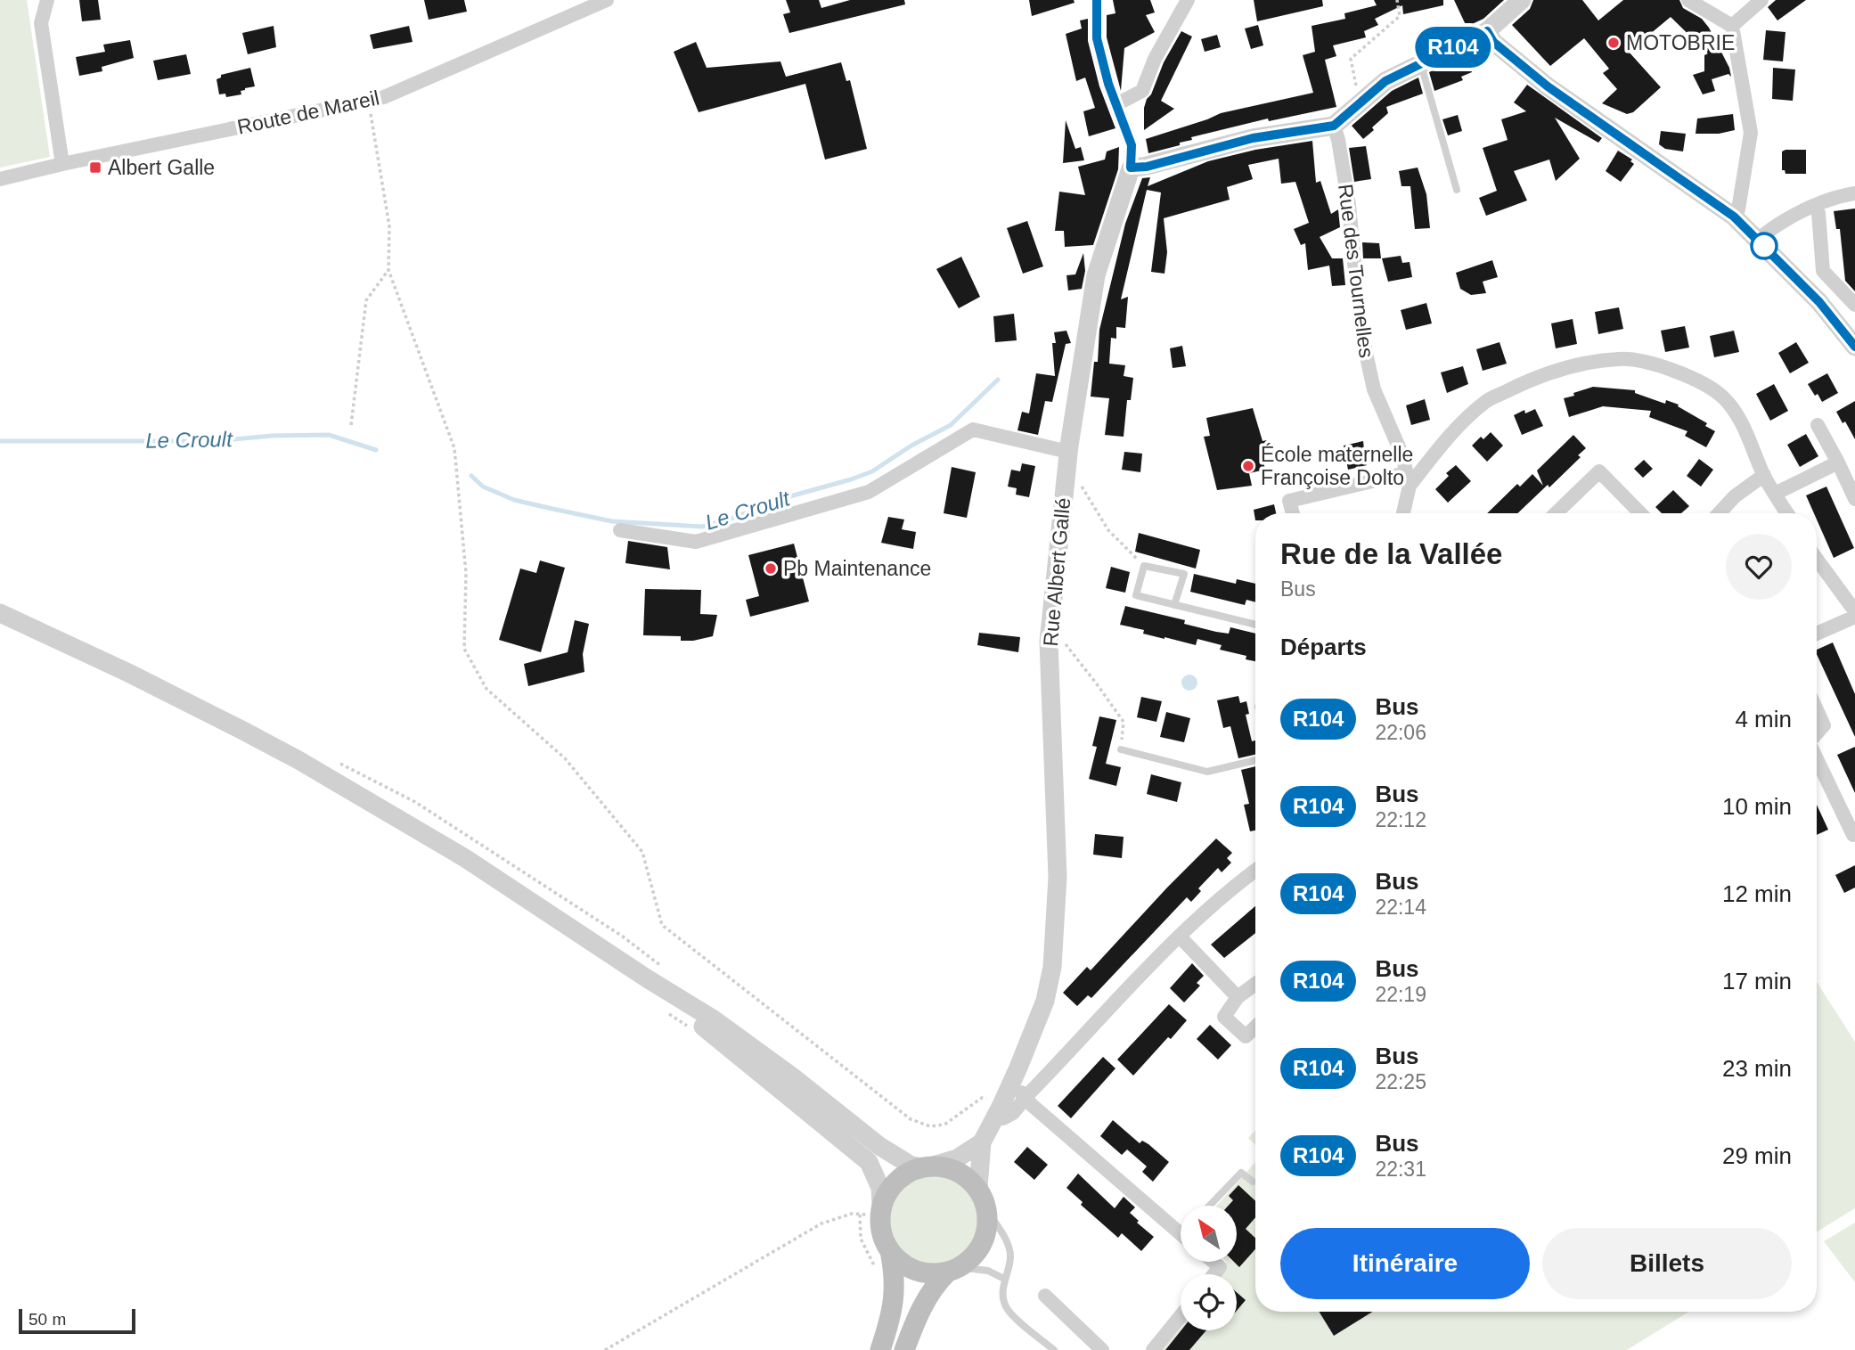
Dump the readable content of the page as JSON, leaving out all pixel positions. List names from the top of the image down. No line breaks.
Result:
{"streets":{"street":["Route de Mareil","Rue des Tournelles","Rue Albert Gallé"]},"water":["Le Croult"],"places":{"other":["MOTOBRIE","École maternelle Françoise Dolto","Pb Maintenance"],"transit":["Albert Galle"]},"lines":["bus line R104"],"scale_bar":"50 m","north":"top left","page":{"on_map":"R104","heading":[["Rue de la Vallée","Bus"],"Départs"],"list":[{"mark":"R104","name":"Bus","note":"22:06","value":"4 min"},{"mark":"R104","name":"Bus","note":"22:12","value":"10 min"},{"mark":"R104","name":"Bus","note":"22:14","value":"12 min"},{"mark":"R104","name":"Bus","note":"22:19","value":"17 min"},{"mark":"R104","name":"Bus","note":"22:25","value":"23 min"},{"mark":"R104","name":"Bus","note":"22:31","value":"29 min"}],"buttons":["Itinéraire","Billets"],"scale":"50 m"}}
